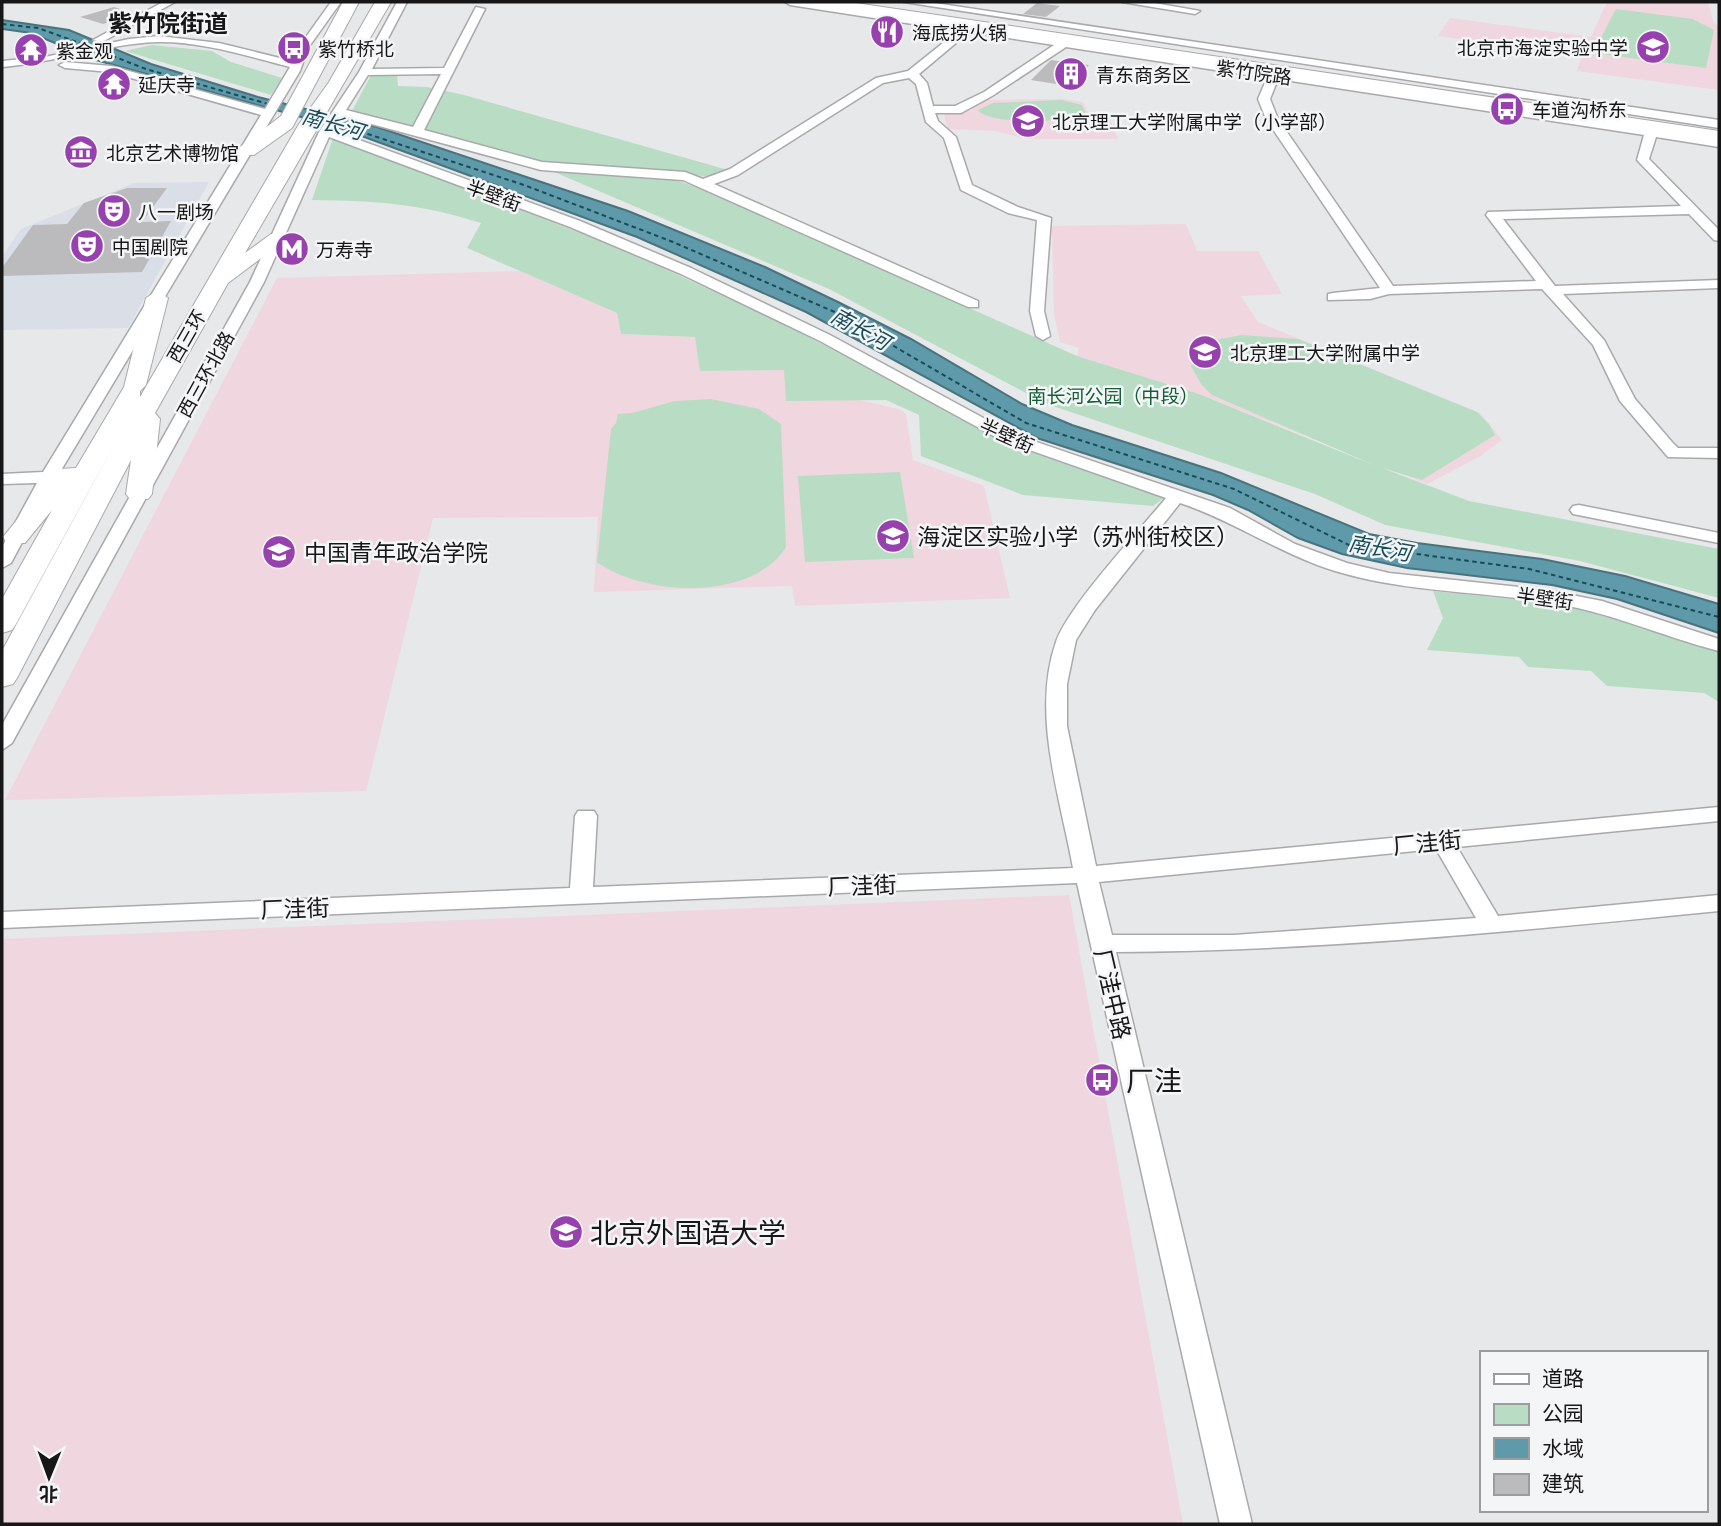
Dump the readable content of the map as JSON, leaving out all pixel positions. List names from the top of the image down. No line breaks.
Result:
{"streets":{"highway":["紫竹院路","西三环"],"street":["半壁街","西三环北路","厂洼街","厂洼中路"]},"crossings":[["半壁街","西三环"],["半壁街","西三环北路"],["半壁街","厂洼中路"],["西三环","西三环北路"],["厂洼街","厂洼中路"]],"districts":["紫竹院街道"],"water":["南长河"],"parks":["南长河公园（中段）"],"places":{"restaurant":["海底捞火锅"],"school or university":["北京市海淀实验中学","北京理工大学附属中学（小学部）","北京理工大学附属中学","海淀区实验小学（苏州街校区）","中国青年政治学院","北京外国语大学"],"bus stop":["紫竹桥北","车道沟桥东","厂洼"],"temple":["紫金观","延庆寺"],"building":["青东商务区"],"museum":["北京艺术博物馆"],"theatre":["八一剧场","中国剧院"],"metro station":["万寿寺"]},"legend":["道路","公园","水域","建筑"],"north":"bottom"}
